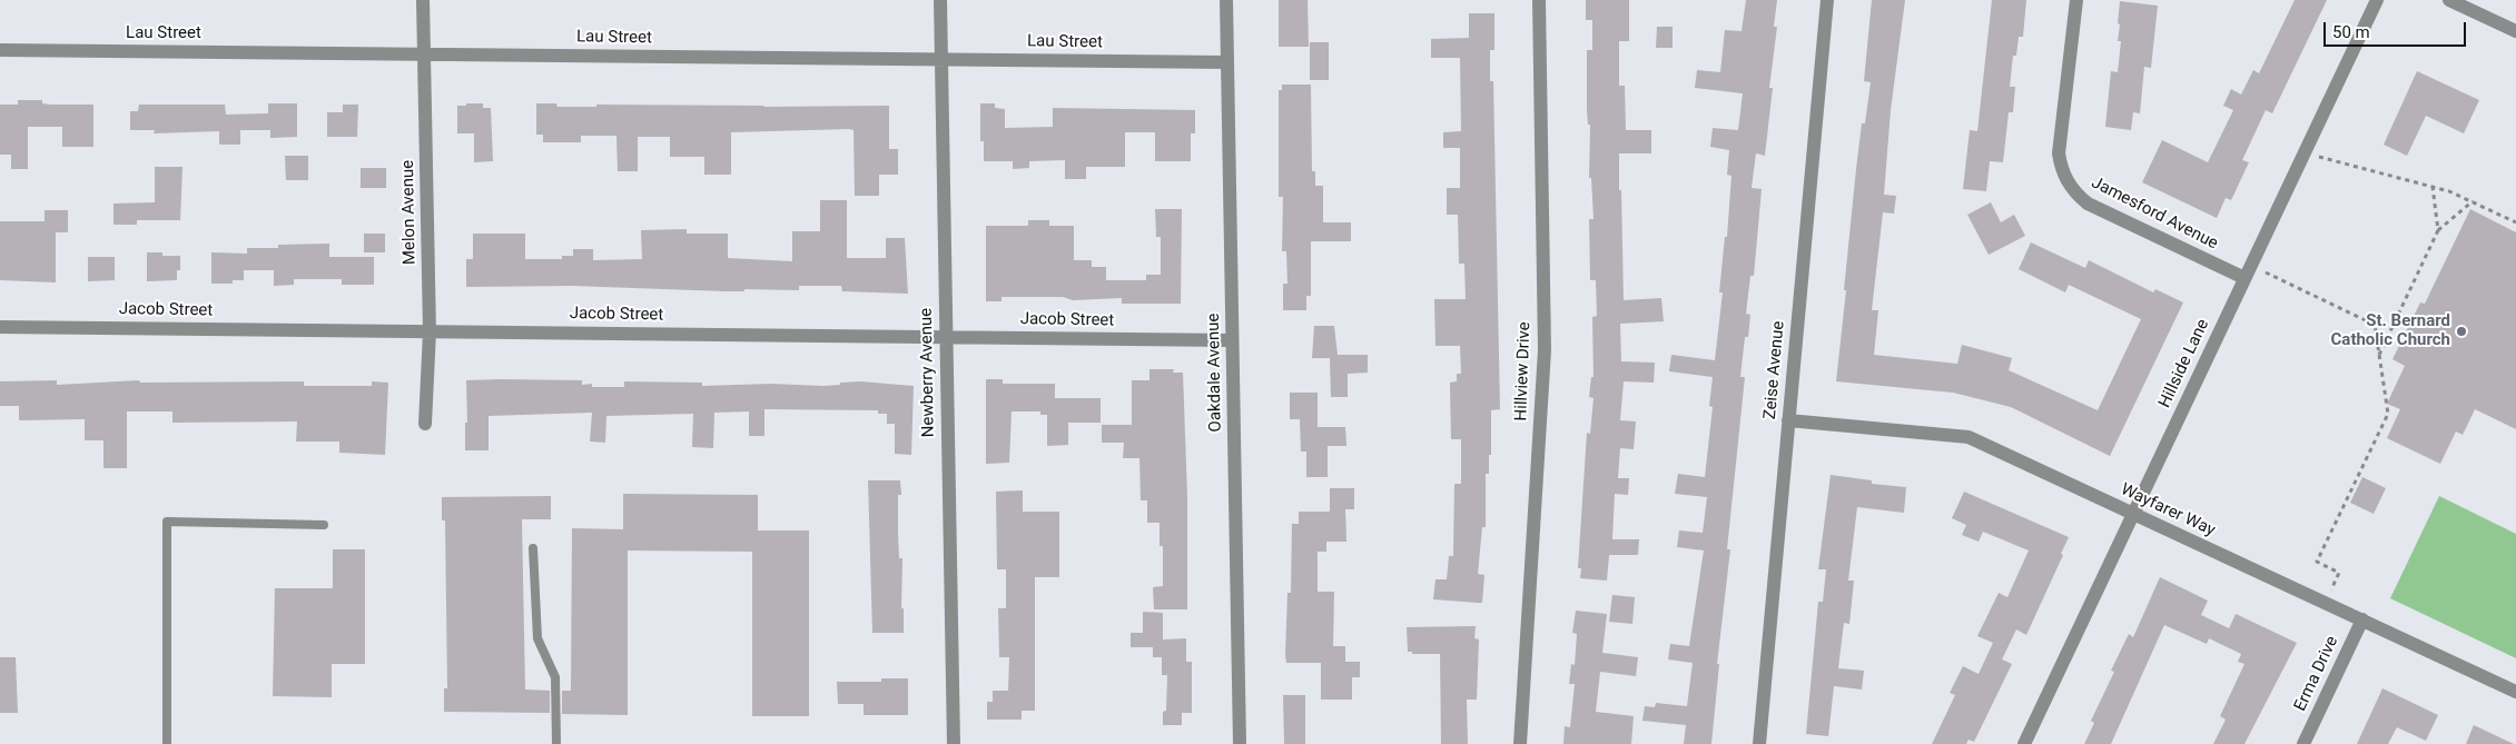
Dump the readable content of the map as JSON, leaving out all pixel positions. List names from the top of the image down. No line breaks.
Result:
{"streets":{"street":["Lau Street","Melon Avenue","Jamesford Avenue","Jacob Street","Hillside Lane","Zeise Avenue","Hillview Drive","Newberry Avenue","Oakdale Avenue","Wayfarer Way","Erma Drive"]},"crossings":[["Lau Street","Melon Avenue"],["Lau Street","Newberry Avenue"],["Lau Street","Oakdale Avenue"],["Melon Avenue","Jacob Street"],["Jamesford Avenue","Hillside Lane"],["Jacob Street","Newberry Avenue"],["Jacob Street","Oakdale Avenue"],["Hillside Lane","Wayfarer Way"],["Zeise Avenue","Wayfarer Way"],["Wayfarer Way","Erma Drive"]],"places":["St. Bernard Catholic Church"],"scale_bar":"50 m"}
